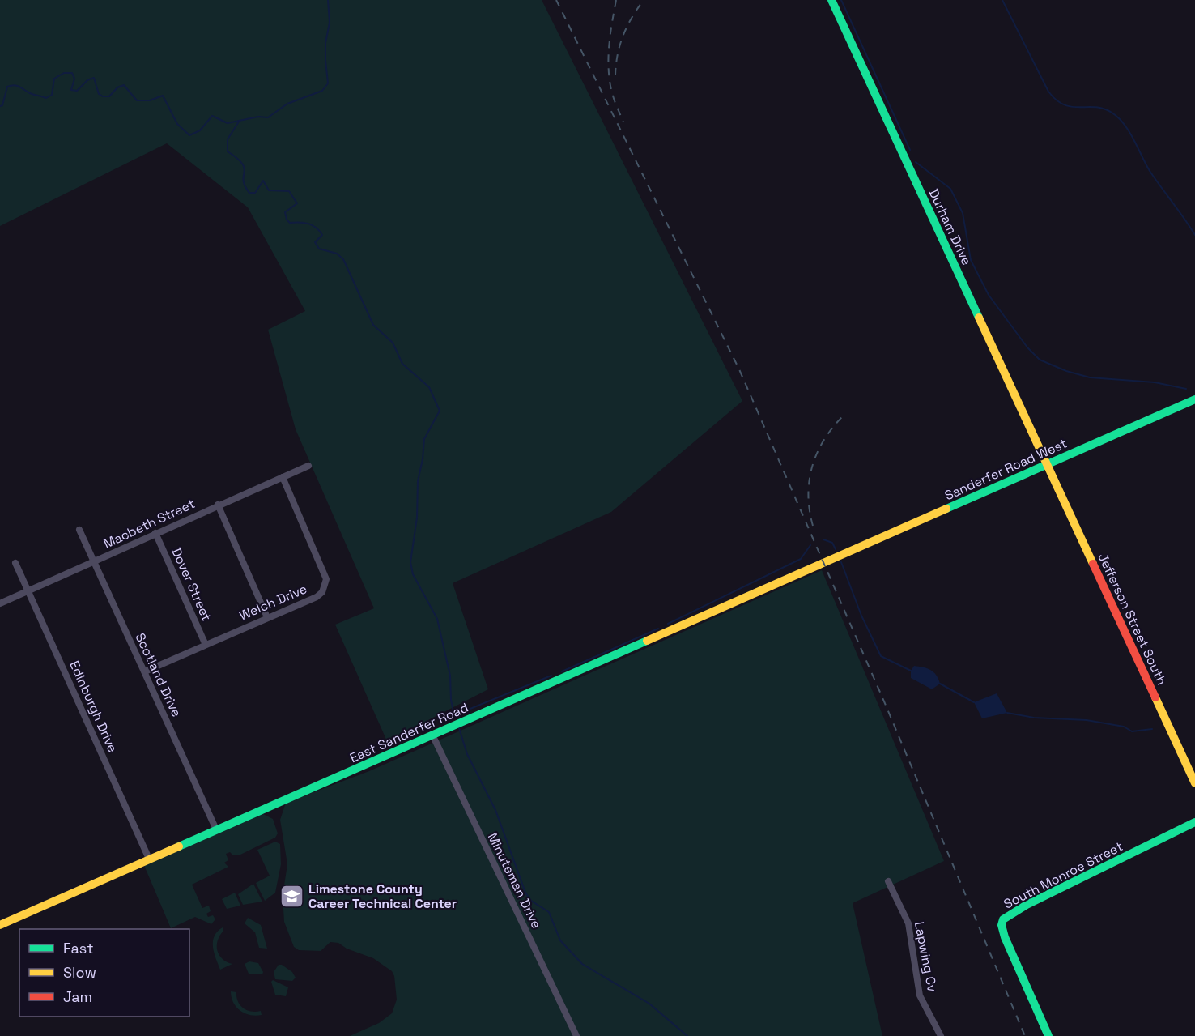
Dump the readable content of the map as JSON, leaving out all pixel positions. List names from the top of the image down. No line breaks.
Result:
{"streets":{"street":["Durham Drive","Sanderfer Road West","Macbeth Street","Dover Street","Welch Drive","Jefferson Street South","Scotland Drive","Edinburgh Drive","East Sanderfer Road","South Monroe Street","Minuteman Drive","Lapwing Cv"]},"crossings":[["Durham Drive","Sanderfer Road West"],["Durham Drive","Jefferson Street South"],["Sanderfer Road West","Jefferson Street South"],["Sanderfer Road West","East Sanderfer Road"],["Macbeth Street","Dover Street"],["Macbeth Street","Welch Drive"],["Macbeth Street","Scotland Drive"],["Macbeth Street","Edinburgh Drive"],["Dover Street","Welch Drive"],["Welch Drive","Scotland Drive"],["Scotland Drive","East Sanderfer Road"],["Edinburgh Drive","East Sanderfer Road"],["East Sanderfer Road","Minuteman Drive"]],"places":{"school or university":["Limestone County Career Technical Center"]},"legend":["Fast","Slow","Jam"]}
